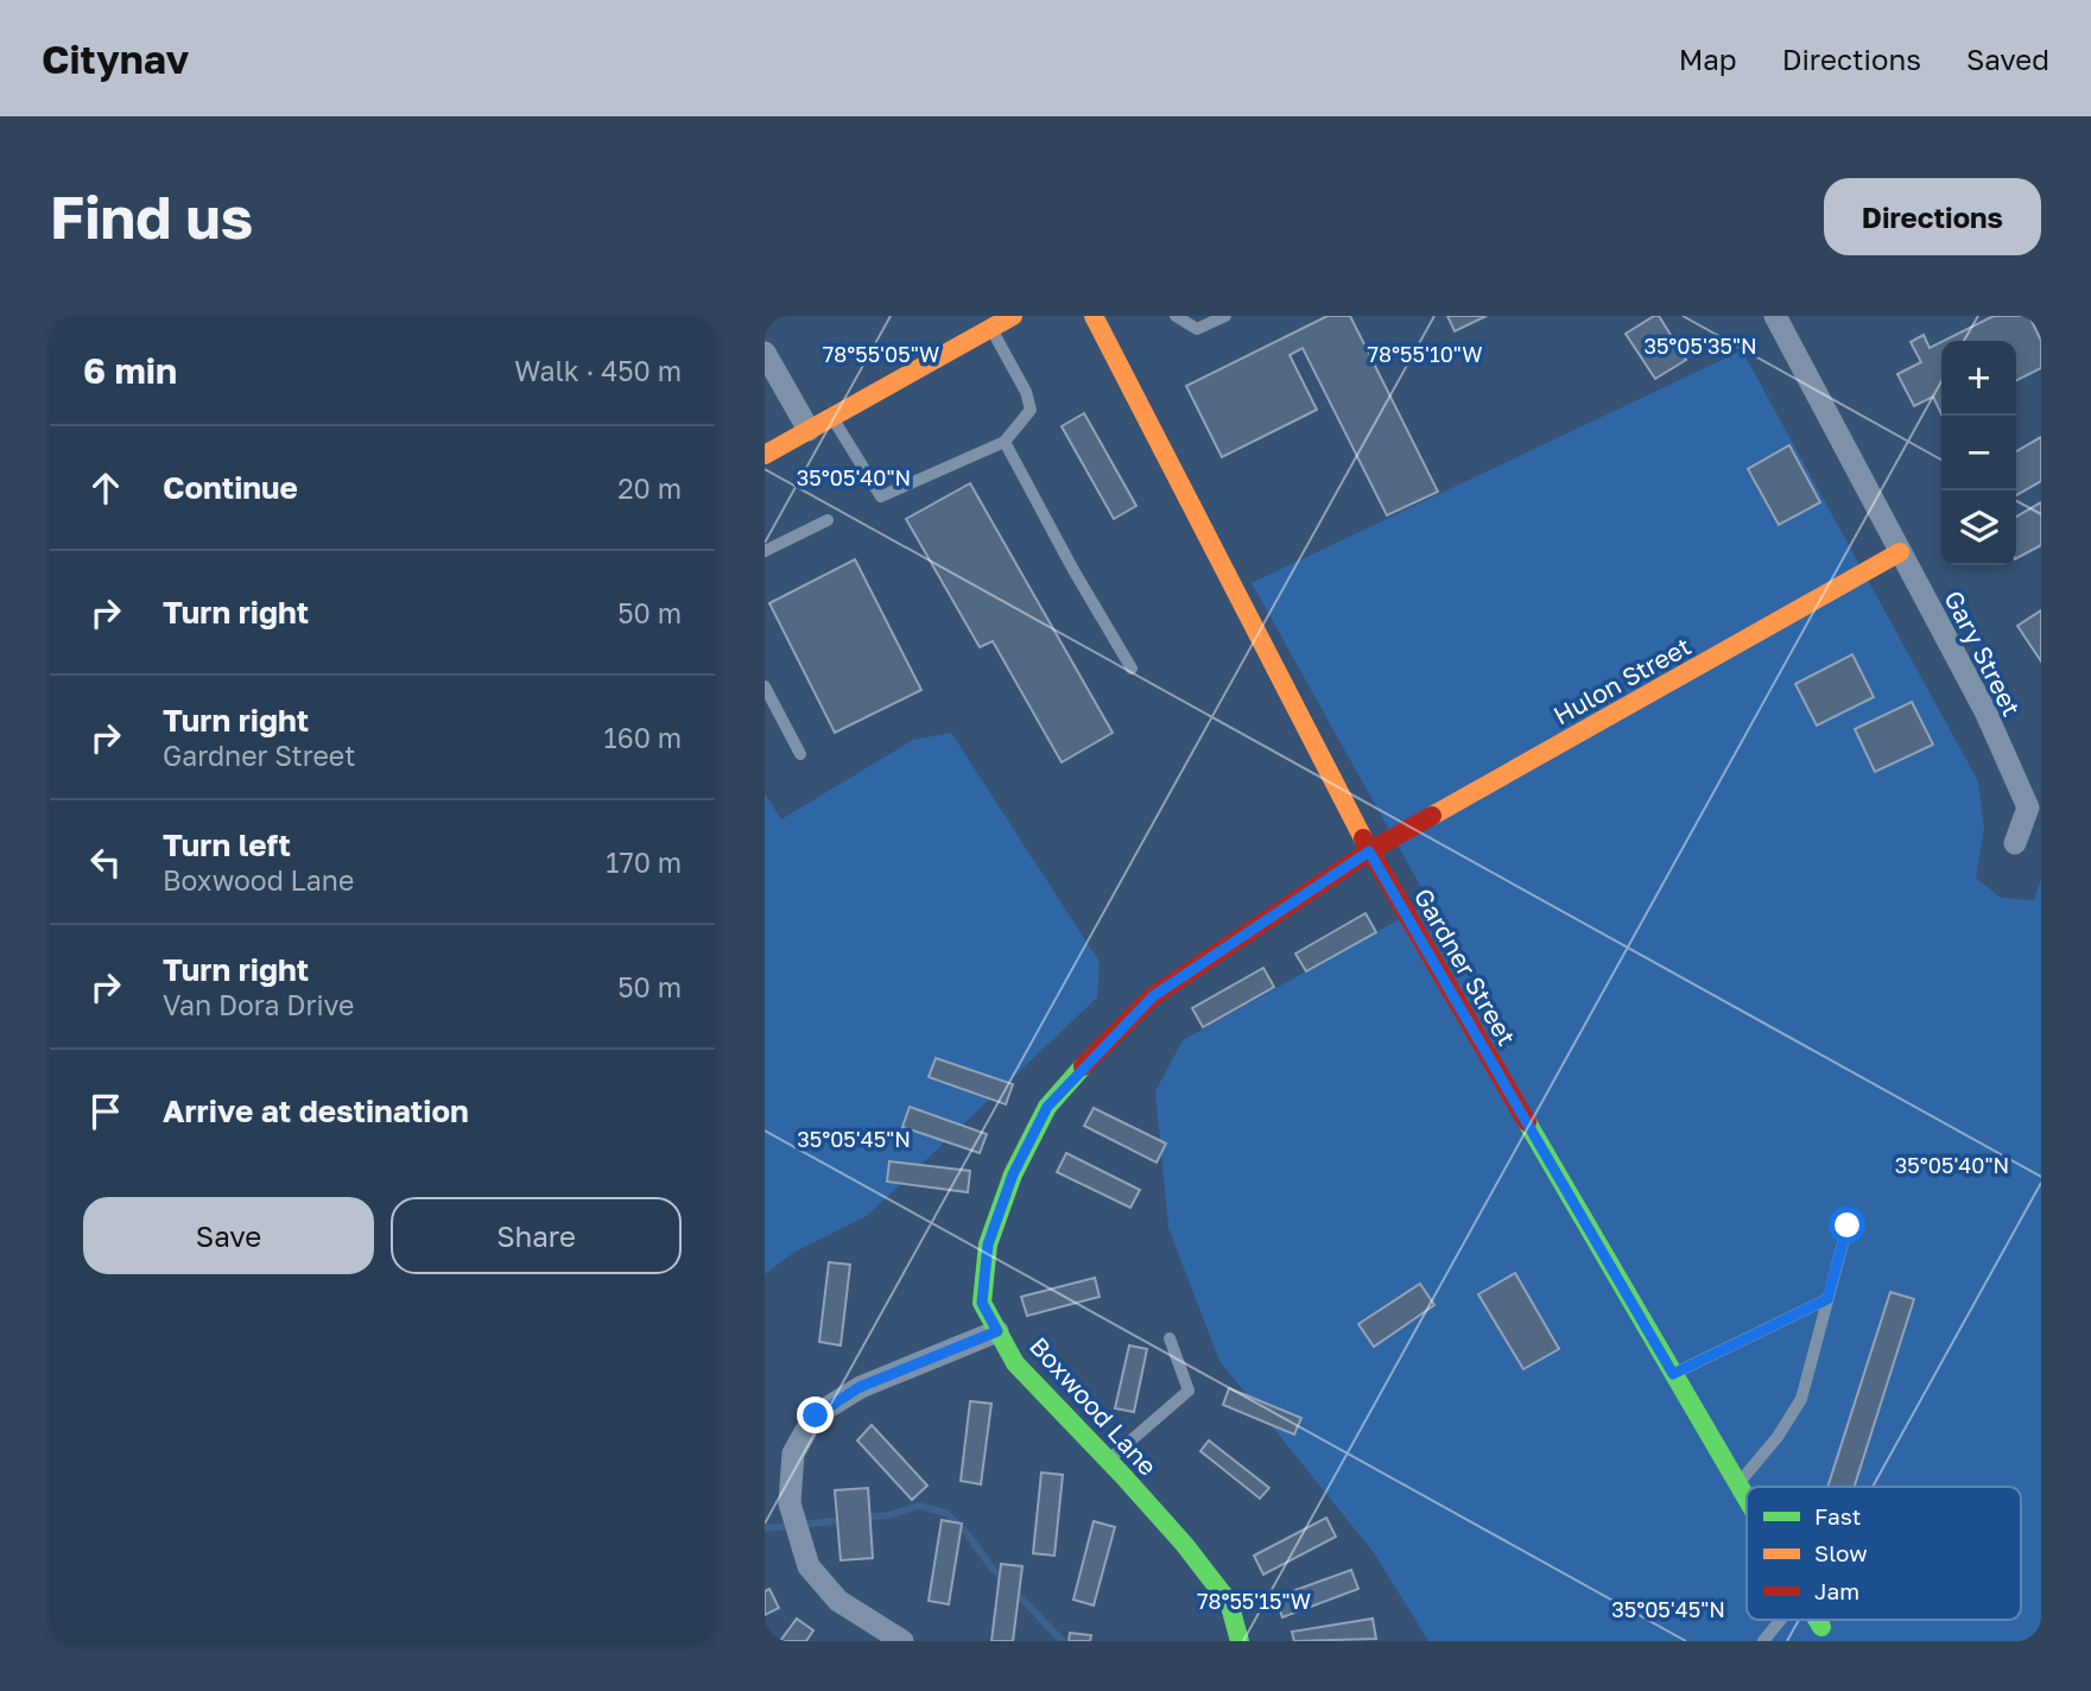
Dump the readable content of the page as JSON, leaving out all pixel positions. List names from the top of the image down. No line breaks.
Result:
{"streets":{"street":["Gary Street","Hulon Street","Gardner Street","Boxwood Lane"]},"crossings":[["Gary Street","Hulon Street"],["Hulon Street","Gardner Street"],["Hulon Street","Boxwood Lane"],["Gardner Street","Boxwood Lane"]],"legend":["Fast","Slow","Jam"],"page":{"header":"Citynav","nav":["Map","Directions","Saved"],"buttons":["Directions",["Save","Share"]],"title":"Find us","heading":["6 min","Walk · 450 m"],"map_buttons":["+","−"],"list":[["Continue","20 m"],["Turn right","50 m"],["Turn right","Gardner Street","160 m"],["Turn left","Boxwood Lane","170 m"],["Turn right","Van Dora Drive","50 m"],"Arrive at destination"]},"coordinates":["35°05'35\"N","78°55'05\"W","78°55'10\"W","35°05'40\"N","35°05'45\"N","78°55'15\"W"]}
